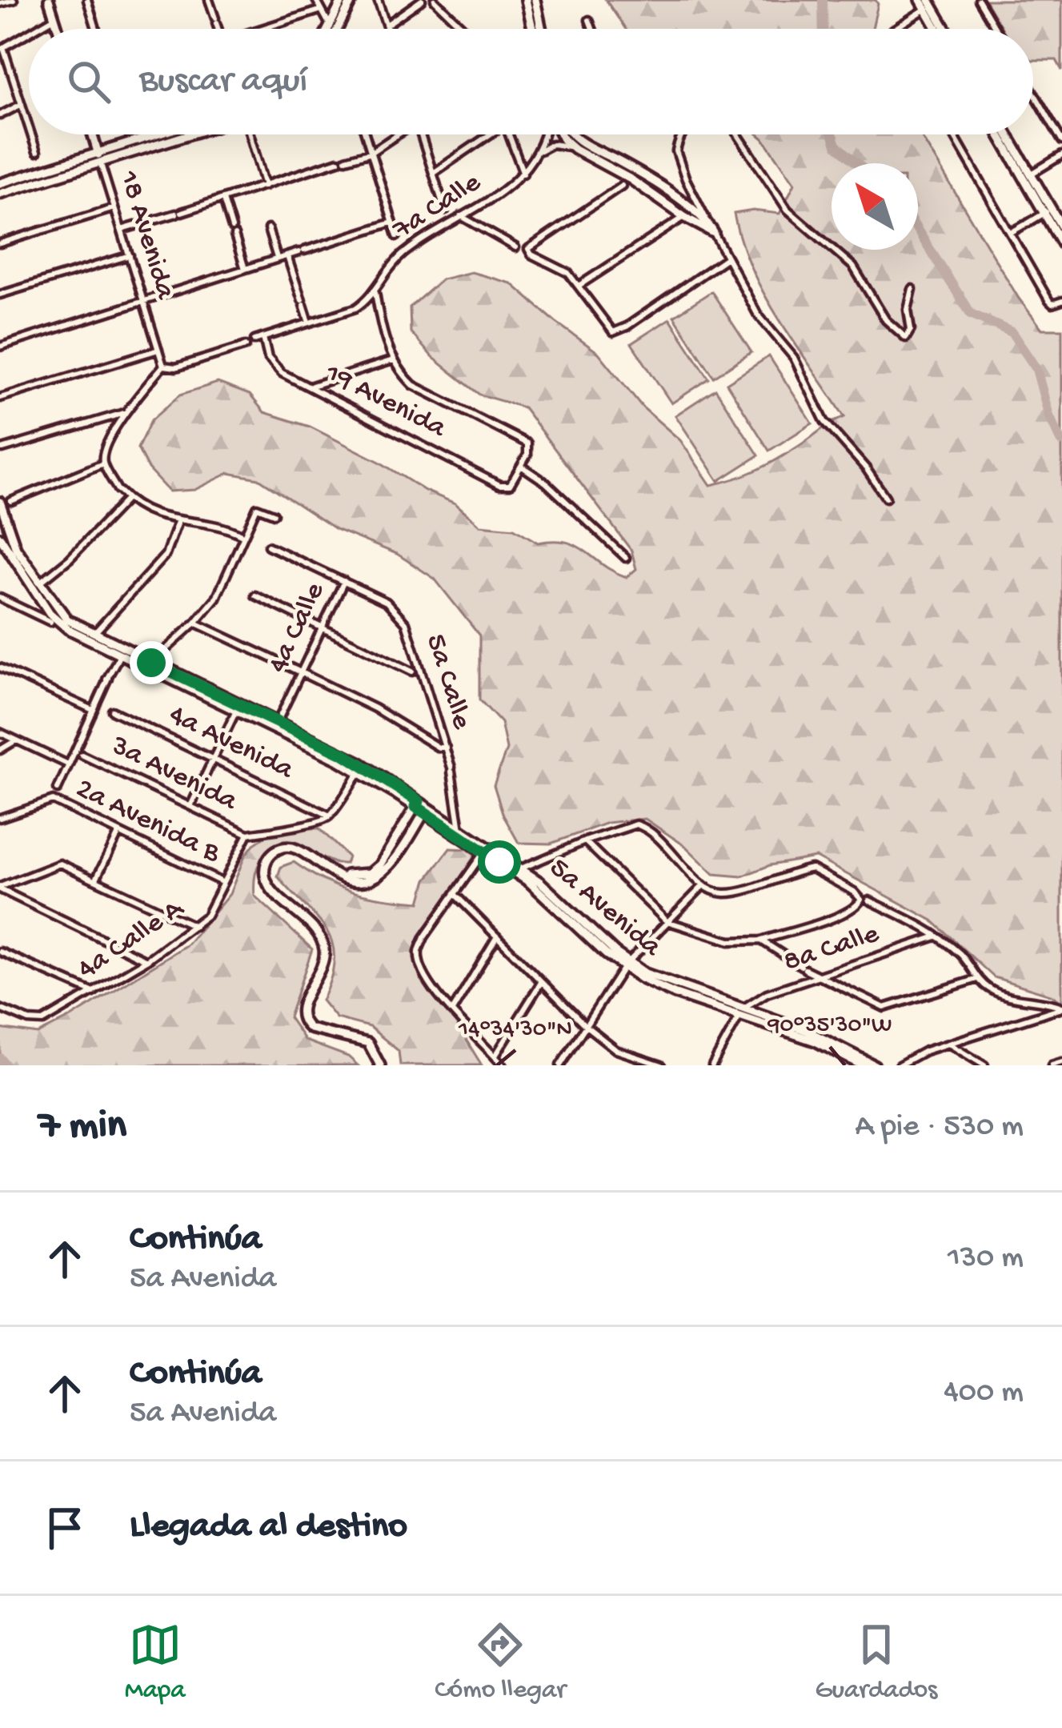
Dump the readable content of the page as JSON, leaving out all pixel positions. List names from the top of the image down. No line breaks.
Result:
{"streets":{"main road":["18 Avenida","5a Avenida"],"street":["7a Calle","19 Avenida","4a Calle","5a Calle","4a Avenida","3a Avenida","2a Avenida B","4a Calle A","8a Calle"]},"crossings":[["7a Calle","19 Avenida"],["4a Calle","5a Calle"],["4a Calle","5a Avenida"],["5a Calle","5a Avenida"],["3a Avenida","4a Calle A"],["2a Avenida B","4a Calle A"],["5a Avenida","8a Calle"]],"north":"top left","page":{"search":"Buscar aquí","heading":["7 min","A pie · 530 m"],"list":[["Continúa","5a Avenida","130 m"],["Continúa","5a Avenida","400 m"],"Llegada al destino"],"nav":["Mapa","Cómo llegar","Guardados"]},"coordinates":["90°35'30\"W","14°34'30\"N"]}
